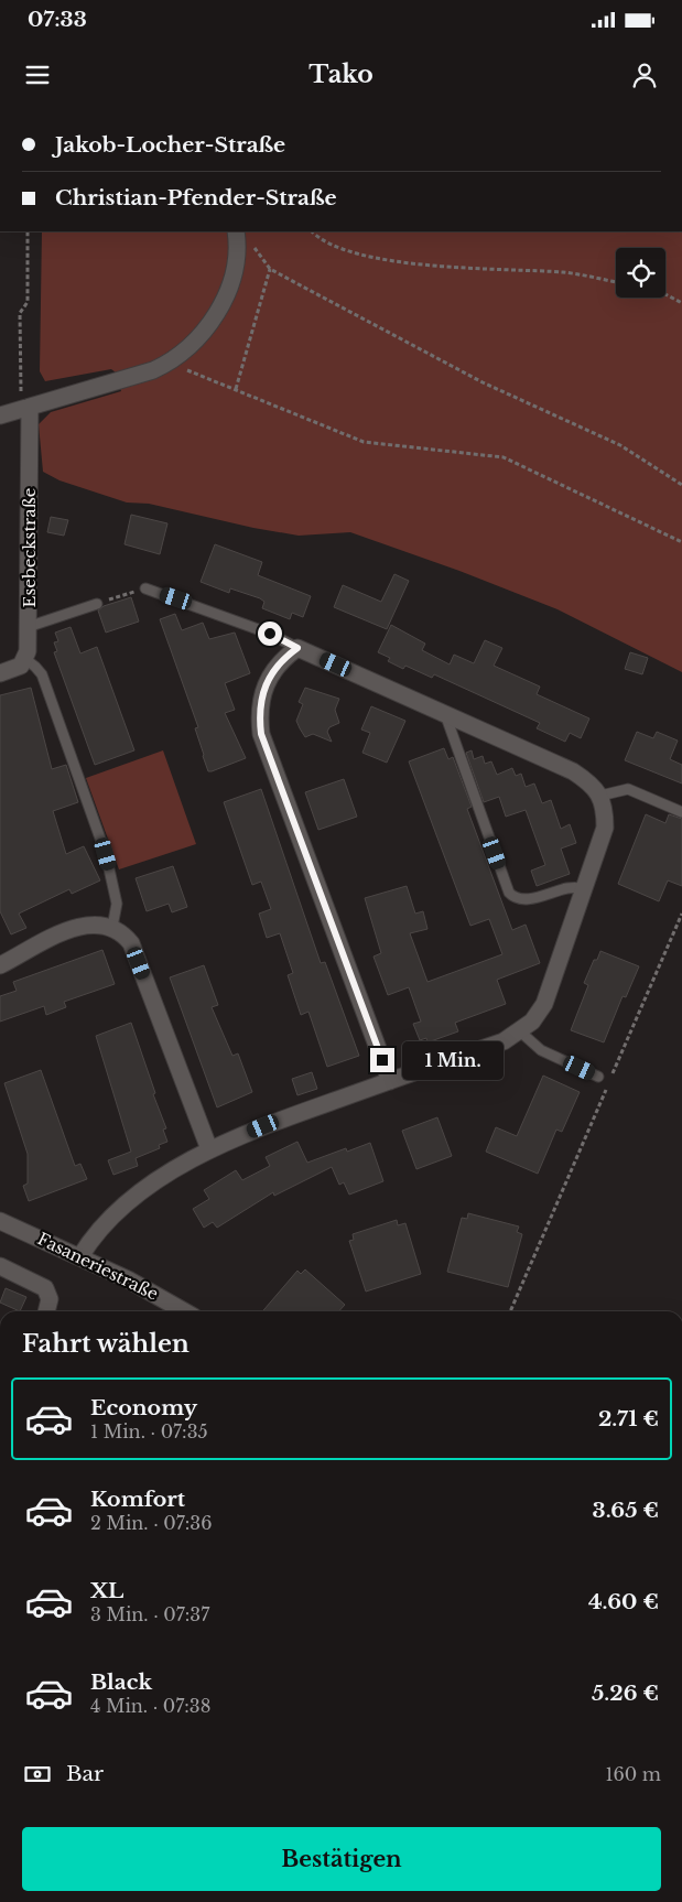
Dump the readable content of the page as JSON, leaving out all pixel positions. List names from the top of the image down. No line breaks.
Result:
{"streets":{"street":["Esebeckstraße","Fasaneriestraße"]},"page":{"status":"07:33","header":"Tako","banner":["Jakob-Locher-Straße","Christian-Pfender-Straße"],"bubble":"1 Min.","heading":"Fahrt wählen","list":[{"name":"Economy","note":"1 Min. · 07:35","value":"2.71 €"},{"name":"Komfort","note":"2 Min. · 07:36","value":"3.65 €"},{"name":"XL","note":"3 Min. · 07:37","value":"4.60 €"},{"name":"Black","note":"4 Min. · 07:38","value":"5.26 €"}],"pay":["Bar","160 m"],"buttons":"Bestätigen"}}
